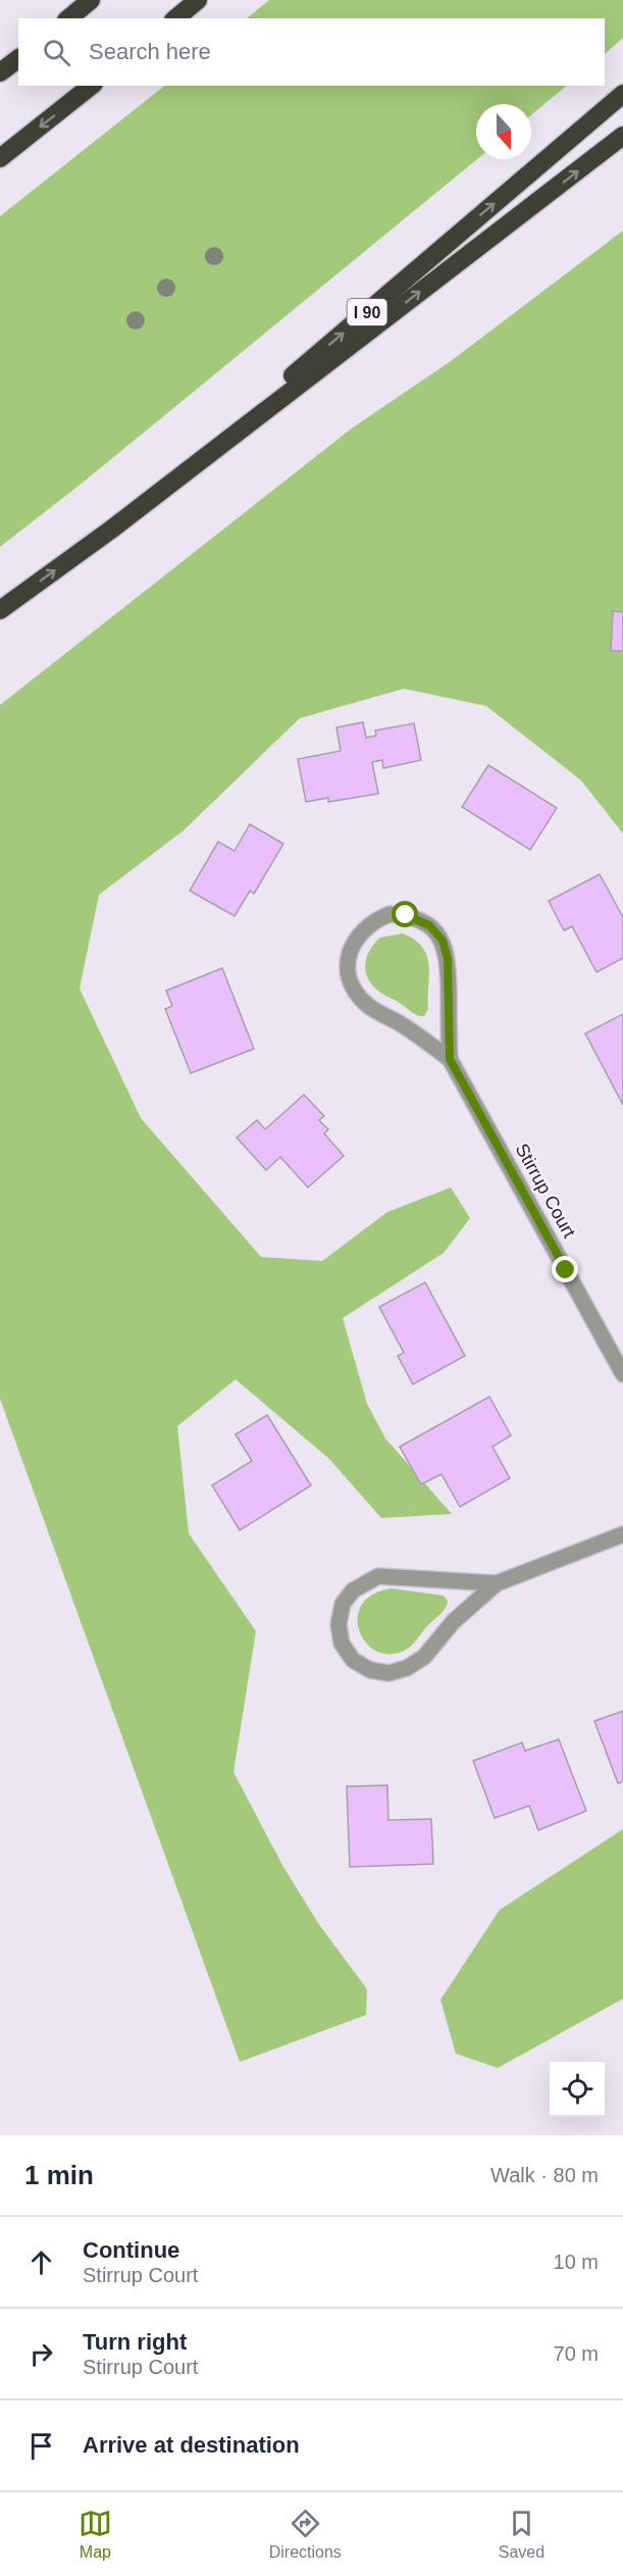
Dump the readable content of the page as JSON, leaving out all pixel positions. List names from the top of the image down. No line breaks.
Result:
{"streets":{"highway":["I 90"],"street":["Stirrup Court"]},"north":"bottom","page":{"search":"Search here","heading":["1 min","Walk · 80 m"],"list":[["Continue","Stirrup Court","10 m"],["Turn right","Stirrup Court","70 m"],"Arrive at destination"],"nav":["Map","Directions","Saved"]}}
